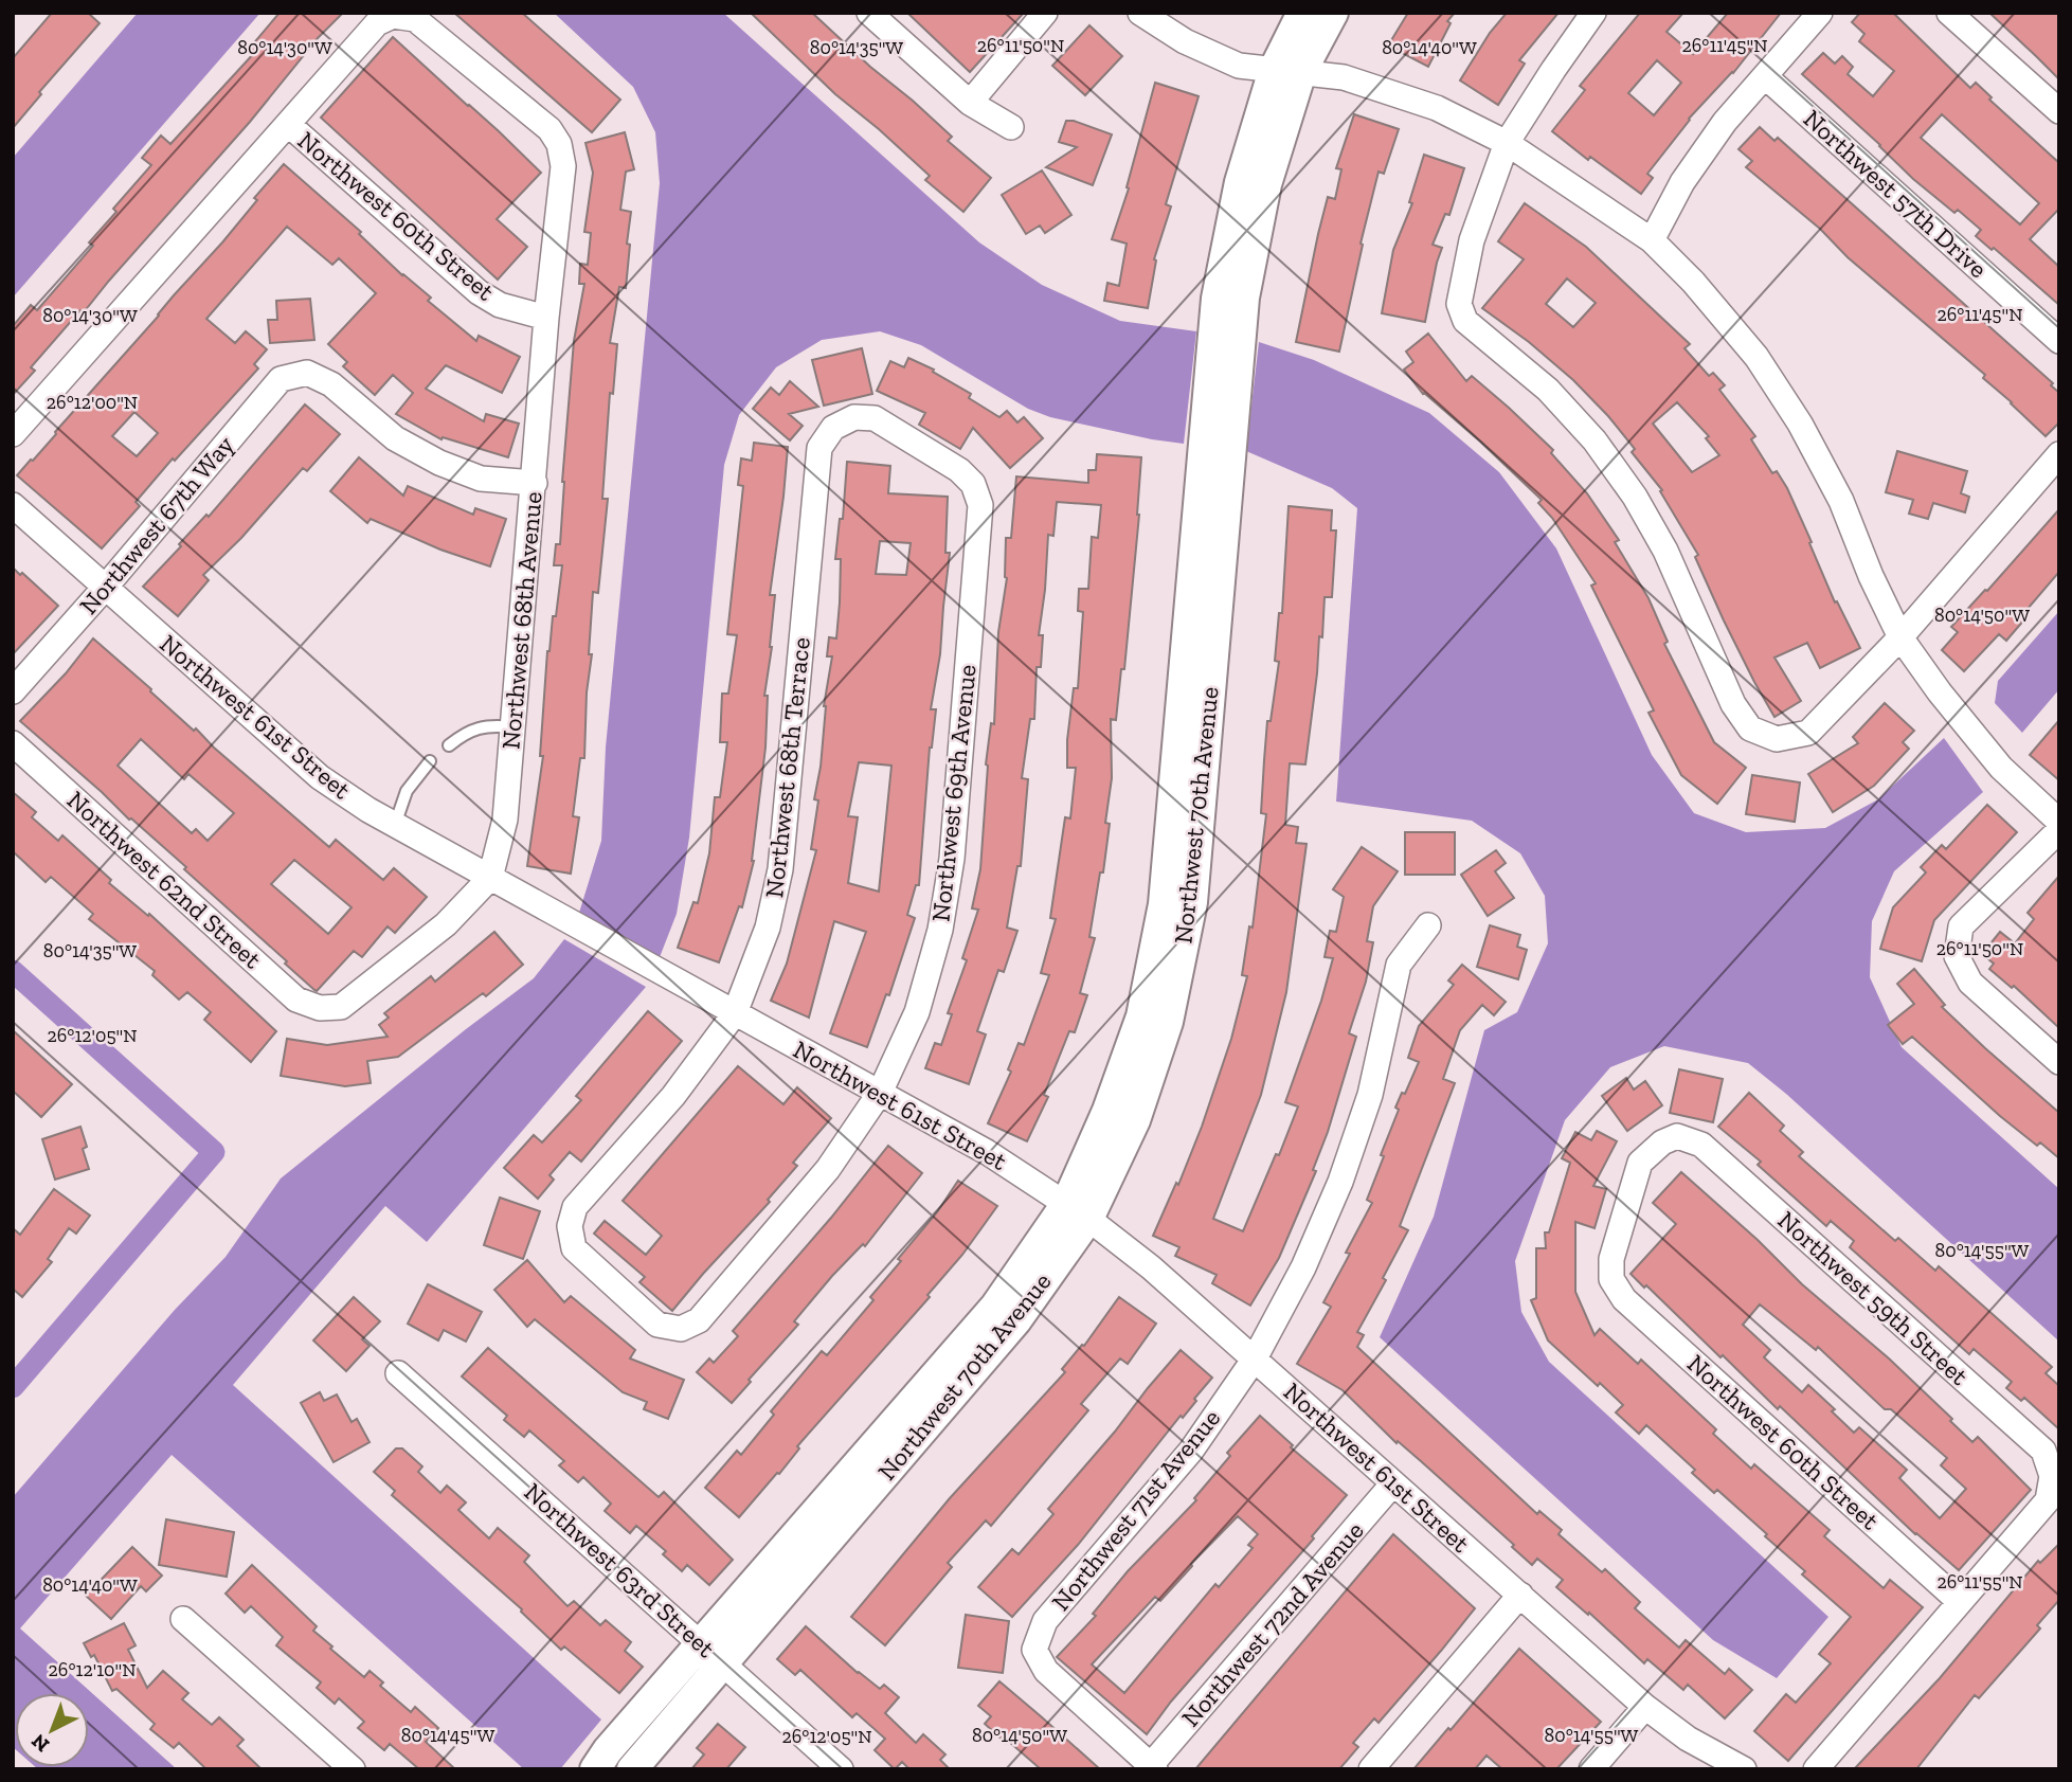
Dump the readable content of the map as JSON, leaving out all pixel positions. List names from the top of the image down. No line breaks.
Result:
{"streets":{"street":["Northwest 57th Drive","Northwest 60th Street","Northwest 67th Way","Northwest 68th Avenue","Northwest 61st Street","Northwest 68th Terrace","Northwest 69th Avenue","Northwest 70th Avenue","Northwest 62nd Street","Northwest 59th Street","Northwest 71st Avenue","Northwest 63rd Street","Northwest 72nd Avenue"]},"crossings":[["Northwest 60th Street","Northwest 68th Avenue"],["Northwest 60th Street","Northwest 59th Street"],["Northwest 67th Way","Northwest 68th Avenue"],["Northwest 67th Way","Northwest 61st Street"],["Northwest 68th Avenue","Northwest 61st Street"],["Northwest 68th Avenue","Northwest 62nd Street"],["Northwest 61st Street","Northwest 68th Terrace"],["Northwest 61st Street","Northwest 69th Avenue"],["Northwest 61st Street","Northwest 70th Avenue"],["Northwest 61st Street","Northwest 71st Avenue"],["Northwest 61st Street","Northwest 72nd Avenue"],["Northwest 68th Terrace","Northwest 69th Avenue"],["Northwest 70th Avenue","Northwest 63rd Street"],["Northwest 71st Avenue","Northwest 72nd Avenue"]],"north":"bottom left","coordinates":["26°11'50\"N","26°11'45\"N","80°14'30\"W","80°14'35\"W","80°14'40\"W","26°12'00\"N","80°14'50\"W","26°12'05\"N","80°14'55\"W","26°11'55\"N","26°12'10\"N","80°14'45\"W"]}
